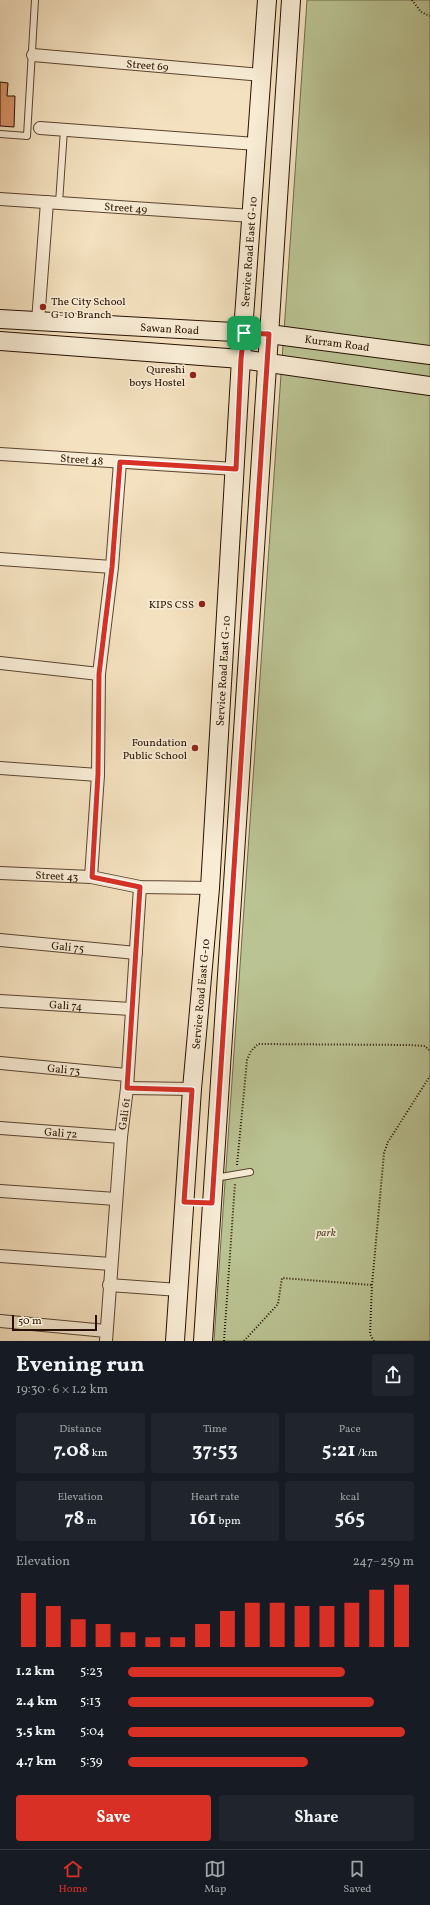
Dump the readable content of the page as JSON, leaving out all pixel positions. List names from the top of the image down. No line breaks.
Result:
{"streets":{"main road":["Service Road East G-10","Sawan Road","Kurram Road"],"street":["Street 69","Street 49","Street 48","Street 43","Gali 75","Gali 74","Gali 73","Gali 61","Gali 72"]},"crossings":[["Street 69","Service Road East G-10"],["Street 49","Service Road East G-10"],["Service Road East G-10","Sawan Road"],["Service Road East G-10","Kurram Road"],["Service Road East G-10","Street 48"],["Service Road East G-10","Street 43"],["Sawan Road","Kurram Road"],["Street 43","Gali 61"],["Gali 75","Gali 61"],["Gali 74","Gali 61"],["Gali 73","Gali 61"],["Gali 61","Gali 72"]],"parks":["park"],"places":["The City School G-10 Branch","Qureshi boys Hostel","KIPS CSS","Foundation Public School"],"scale_bar":"50 m","page":{"scale":"50 m","heading":["Evening run","19:30 · 6 × 1.2 km"],"stats":[["Distance","7.08 km"],["Time","37:53"],["Pace","5:21 /km"],["Elevation","78 m"],["Heart rate","161 bpm"],["kcal","565"]],"chart":["Elevation","247–259 m"],"list":[{"name":"1.2 km","note":"5:23"},{"name":"2.4 km","note":"5:13"},{"name":"3.5 km","note":"5:04"},{"name":"4.7 km","note":"5:39"}],"buttons":["Save","Share"],"tabs":["Home","Map","Saved"]}}
